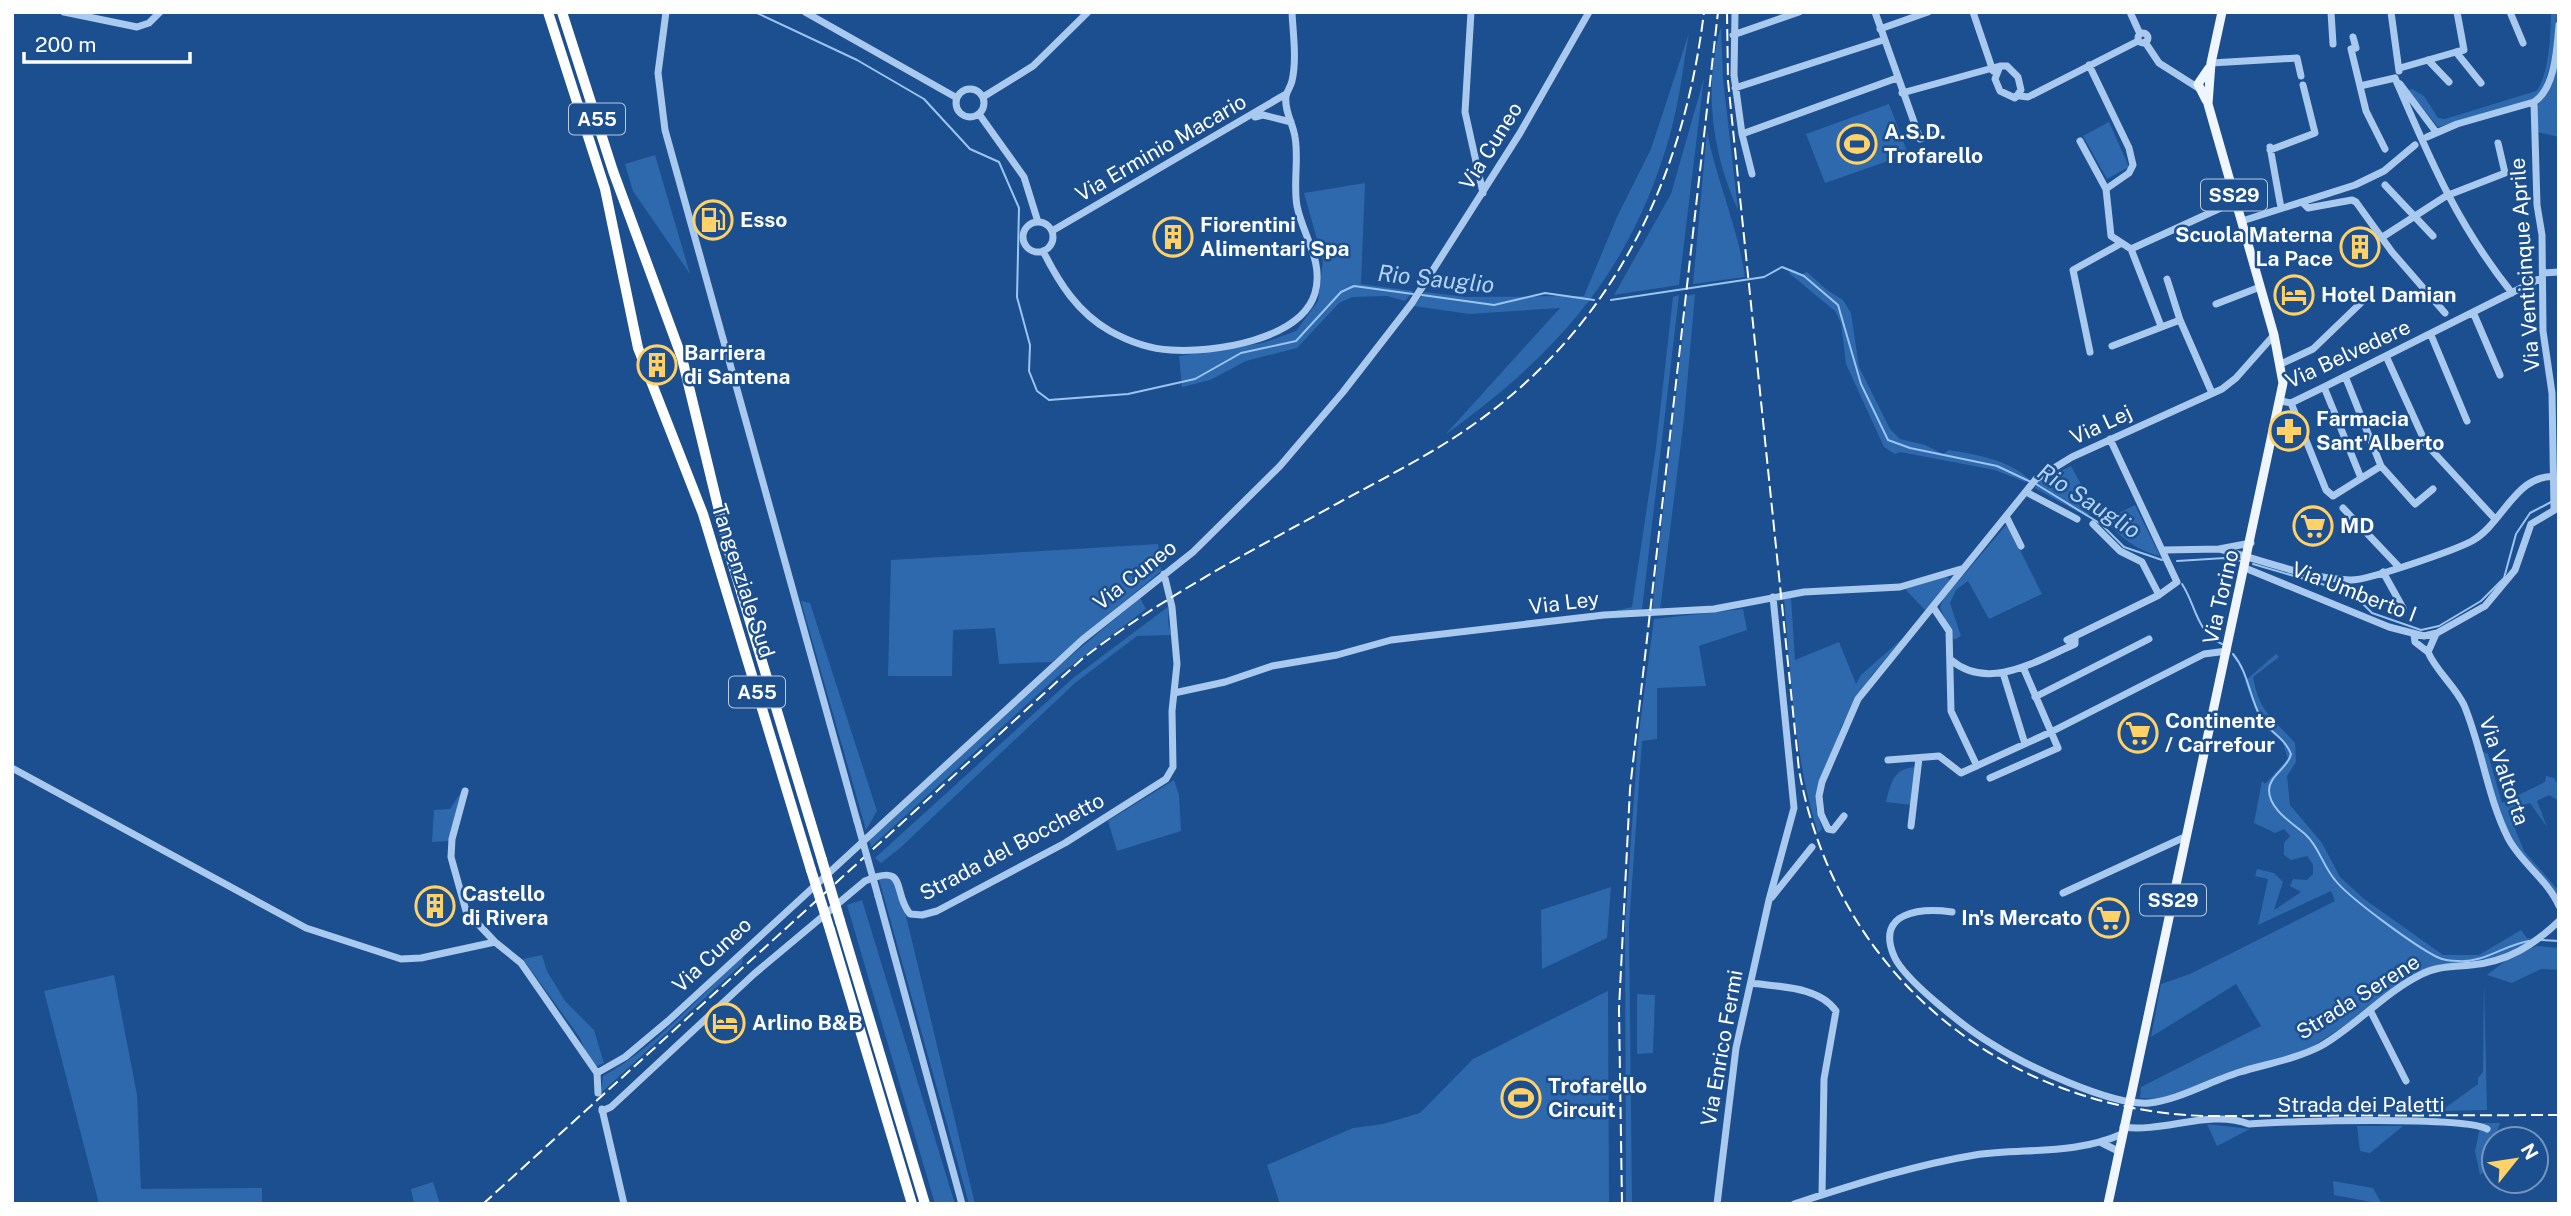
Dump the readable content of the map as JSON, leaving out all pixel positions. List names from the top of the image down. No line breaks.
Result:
{"streets":{"highway":["A55","Tangenziale Sud"],"main road":["SS29","Via Torino"],"street":["Via Cuneo","Via Erminio Macario","Via Venticinque Aprile","Via Belvedere","Via Lej","Via Umberto I","Via Ley","Via Valtorta","Strada del Bocchetto","Strada Serene","Via Enrico Fermi","Strada dei Paletti"]},"crossings":[["Via Cuneo","Strada del Bocchetto"],["Via Venticinque Aprile","Via Belvedere"],["Via Venticinque Aprile","Via Umberto I"],["Via Belvedere","Via Torino"],["Via Lej","Via Torino"],["Via Lej","Via Ley"],["Via Umberto I","Via Torino"],["Via Umberto I","Via Valtorta"],["Via Torino","Strada Serene"],["Via Torino","Strada dei Paletti"],["Via Ley","Strada del Bocchetto"]],"water":["Rio Sauglio"],"places":{"sports":["A.S.D. Trofarello","Trofarello Circuit"],"fuel station":["Esso"],"building":["Fiorentini Alimentari Spa","Scuola Materna La Pace","Barriera di Santena","Castello di Rivera"],"hotel":["Hotel Damian","Arlino B&B"],"pharmacy":["Farmacia Sant'Alberto"],"supermarket":["MD","Continente / Carrefour","In's Mercato"]},"scale_bar":"200 m","north":"top right"}
